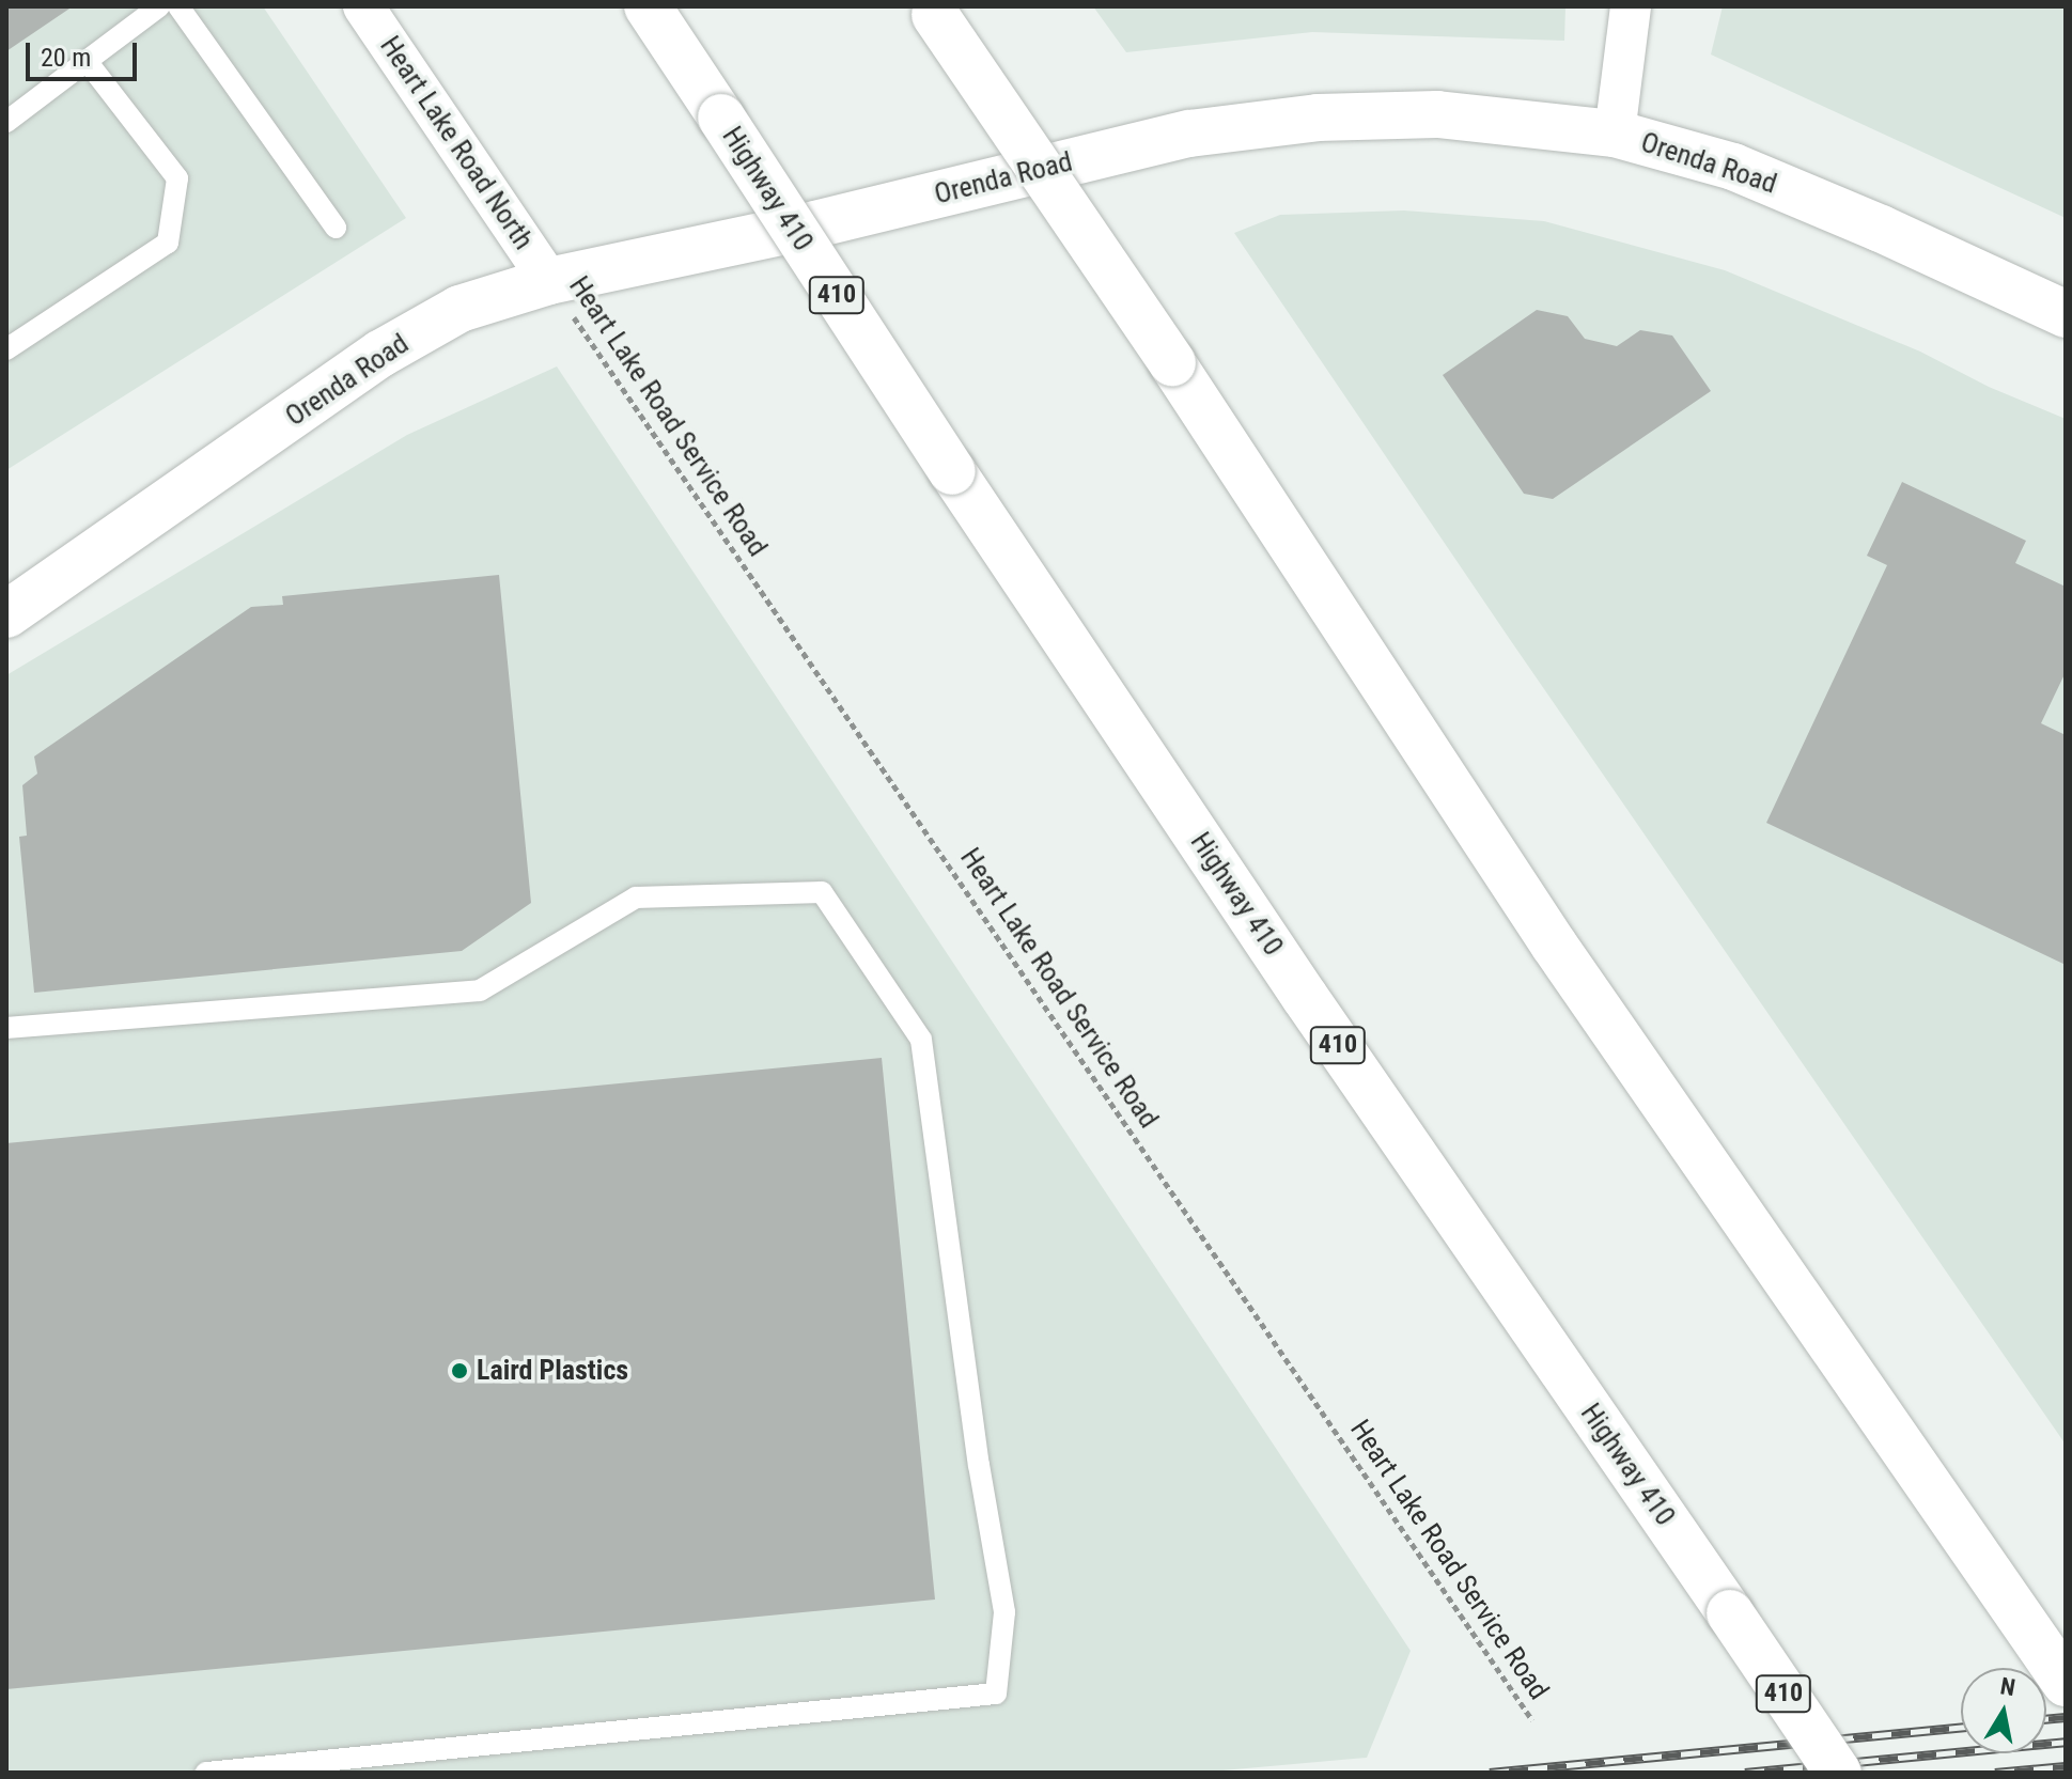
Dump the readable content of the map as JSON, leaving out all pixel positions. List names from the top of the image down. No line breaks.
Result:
{"streets":{"main road":["Orenda Road","Highway 410","410"],"street":["Heart Lake Road North"],"path":["Heart Lake Road Service Road"]},"crossings":[["Heart Lake Road North","Orenda Road"],["Heart Lake Road North","Heart Lake Road Service Road"],["Orenda Road","Heart Lake Road Service Road"]],"places":["Laird Plastics"],"scale_bar":"20 m","north":"top"}
